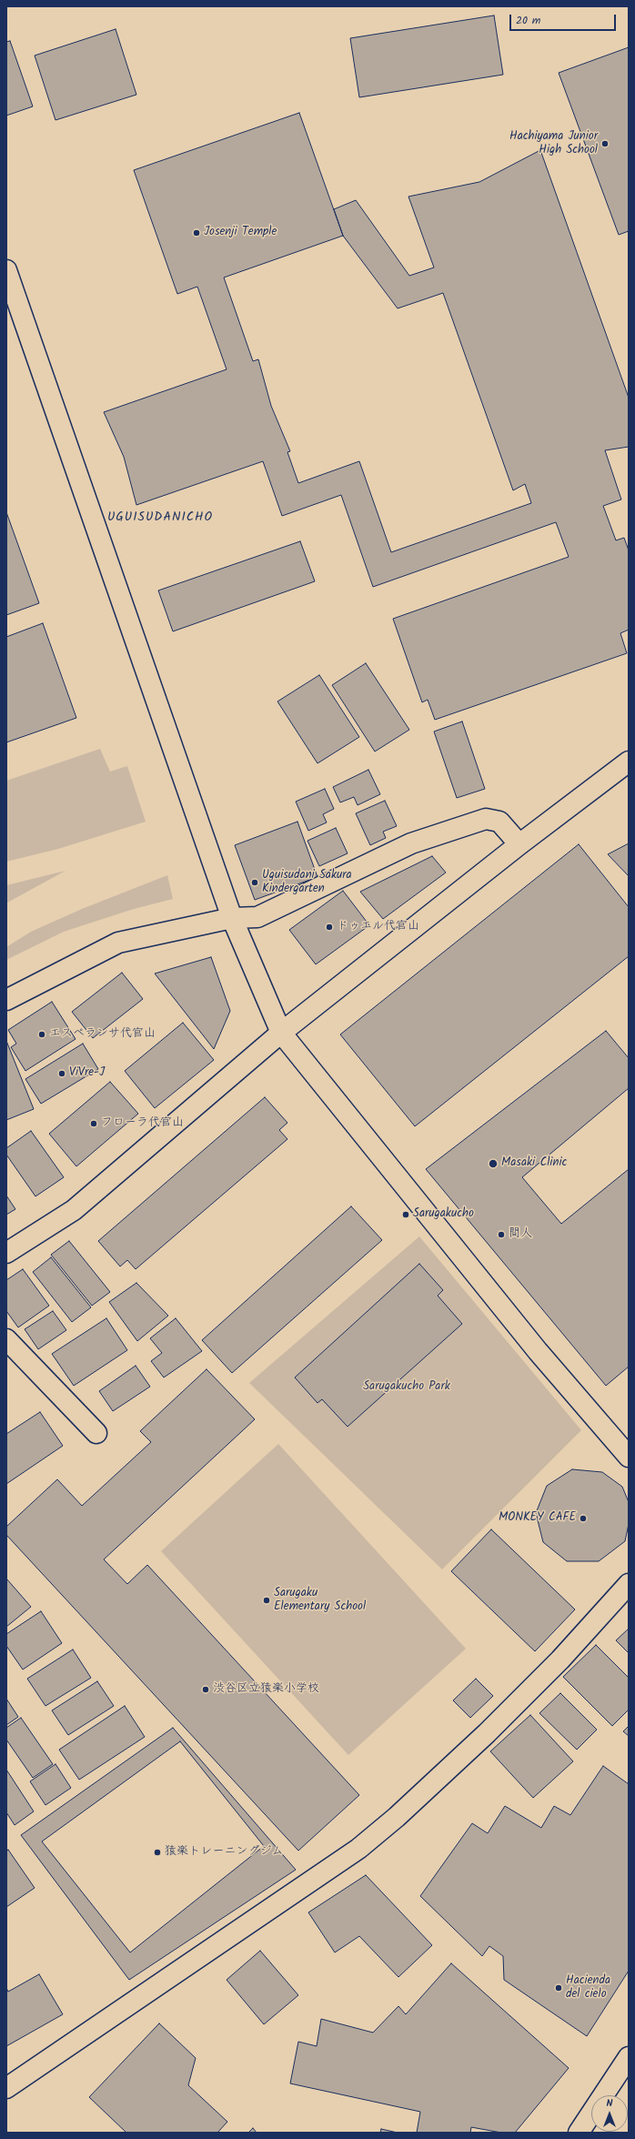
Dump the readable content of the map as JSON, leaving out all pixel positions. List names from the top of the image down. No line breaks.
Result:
{"districts":["UGUISUDANICHO"],"parks":["Sarugakucho Park"],"places":["Hachiyama Junior High School","Josenji Temple","Uguisudani Sakura Kindergarten","ドゥエル代官山","エスペランサ代官山","ViVre-J","フローラ代官山","Masaki Clinic","Sarugakucho","間人","MONKEY CAFE","Sarugaku Elementary School","渋谷区立猿楽小学校","猿楽トレーニングジム","Hacienda del cielo"],"scale_bar":"20 m","north":"top"}
